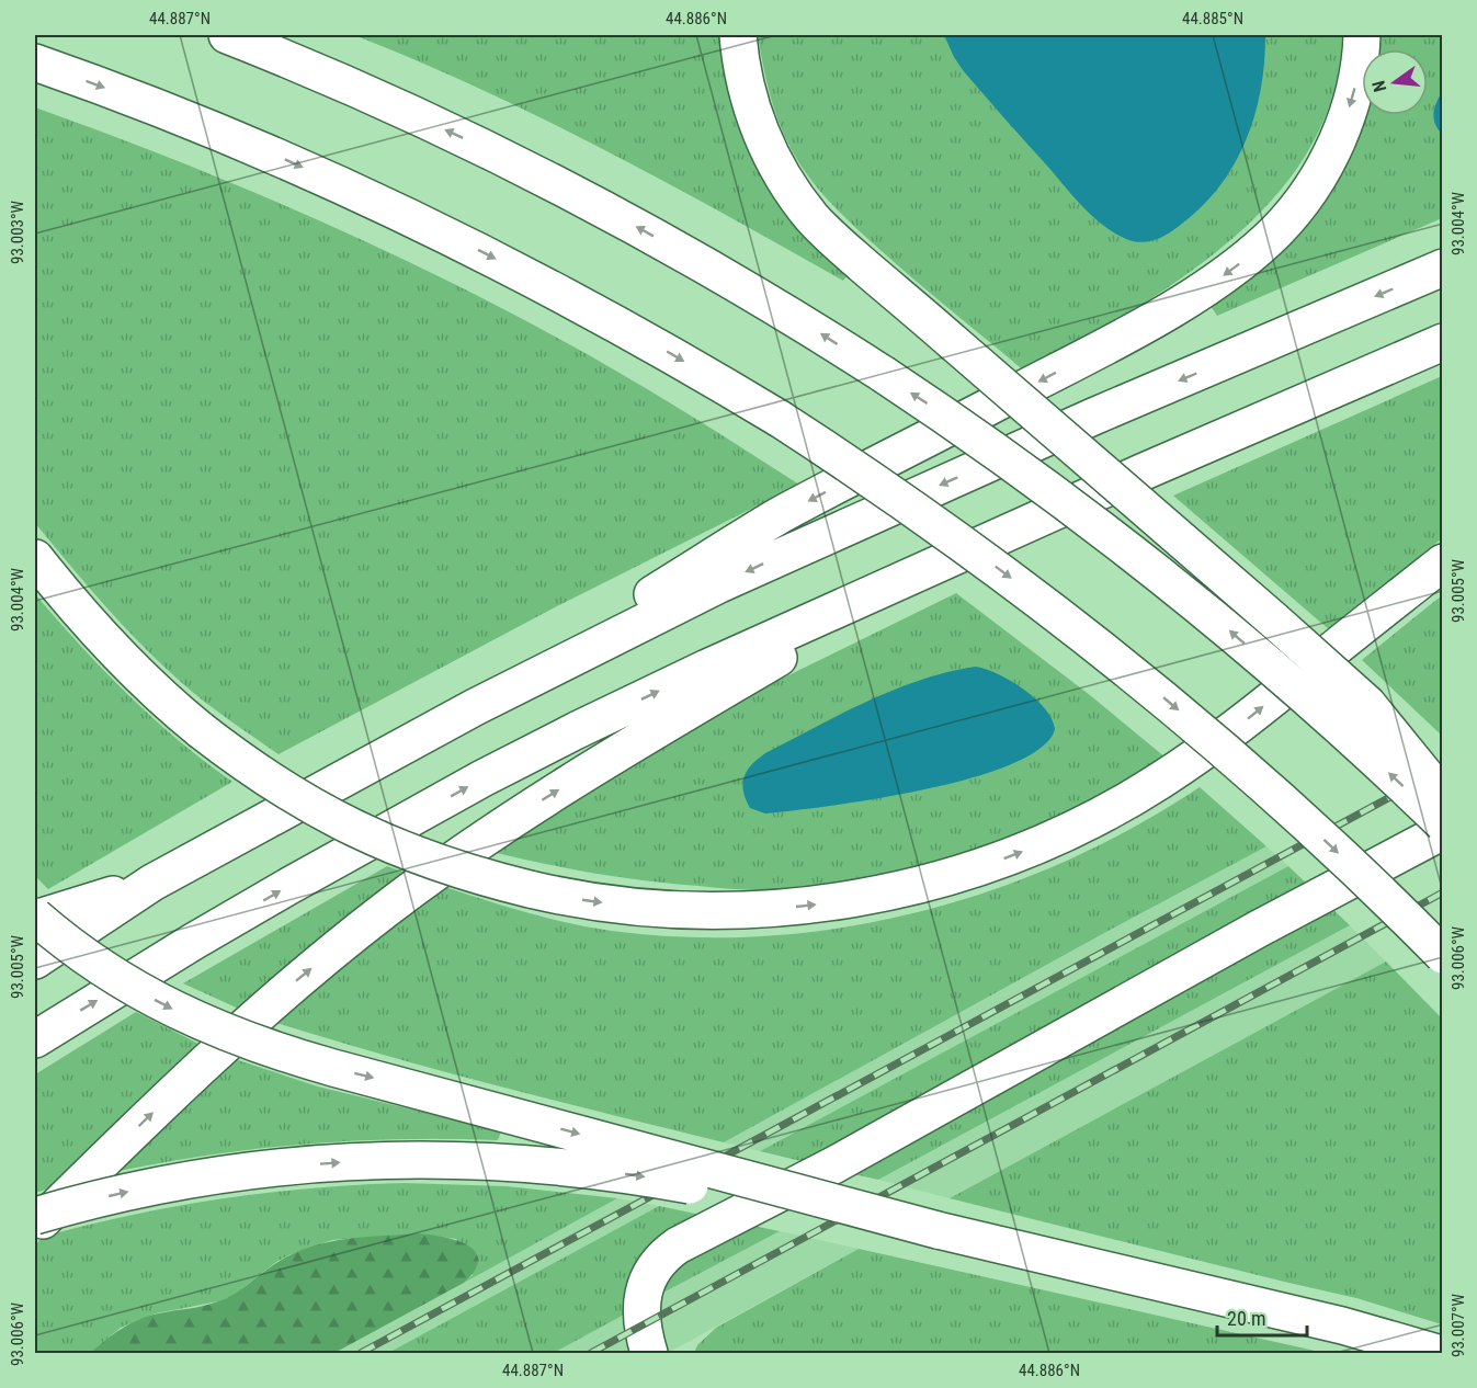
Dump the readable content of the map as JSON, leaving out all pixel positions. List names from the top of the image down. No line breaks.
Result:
{"scale_bar":"20 m","north":"left","coordinates":["44.887°N","44.886°N","44.885°N","93.004°W","93.003°W","93.005°W","93.006°W","93.007°W"]}
